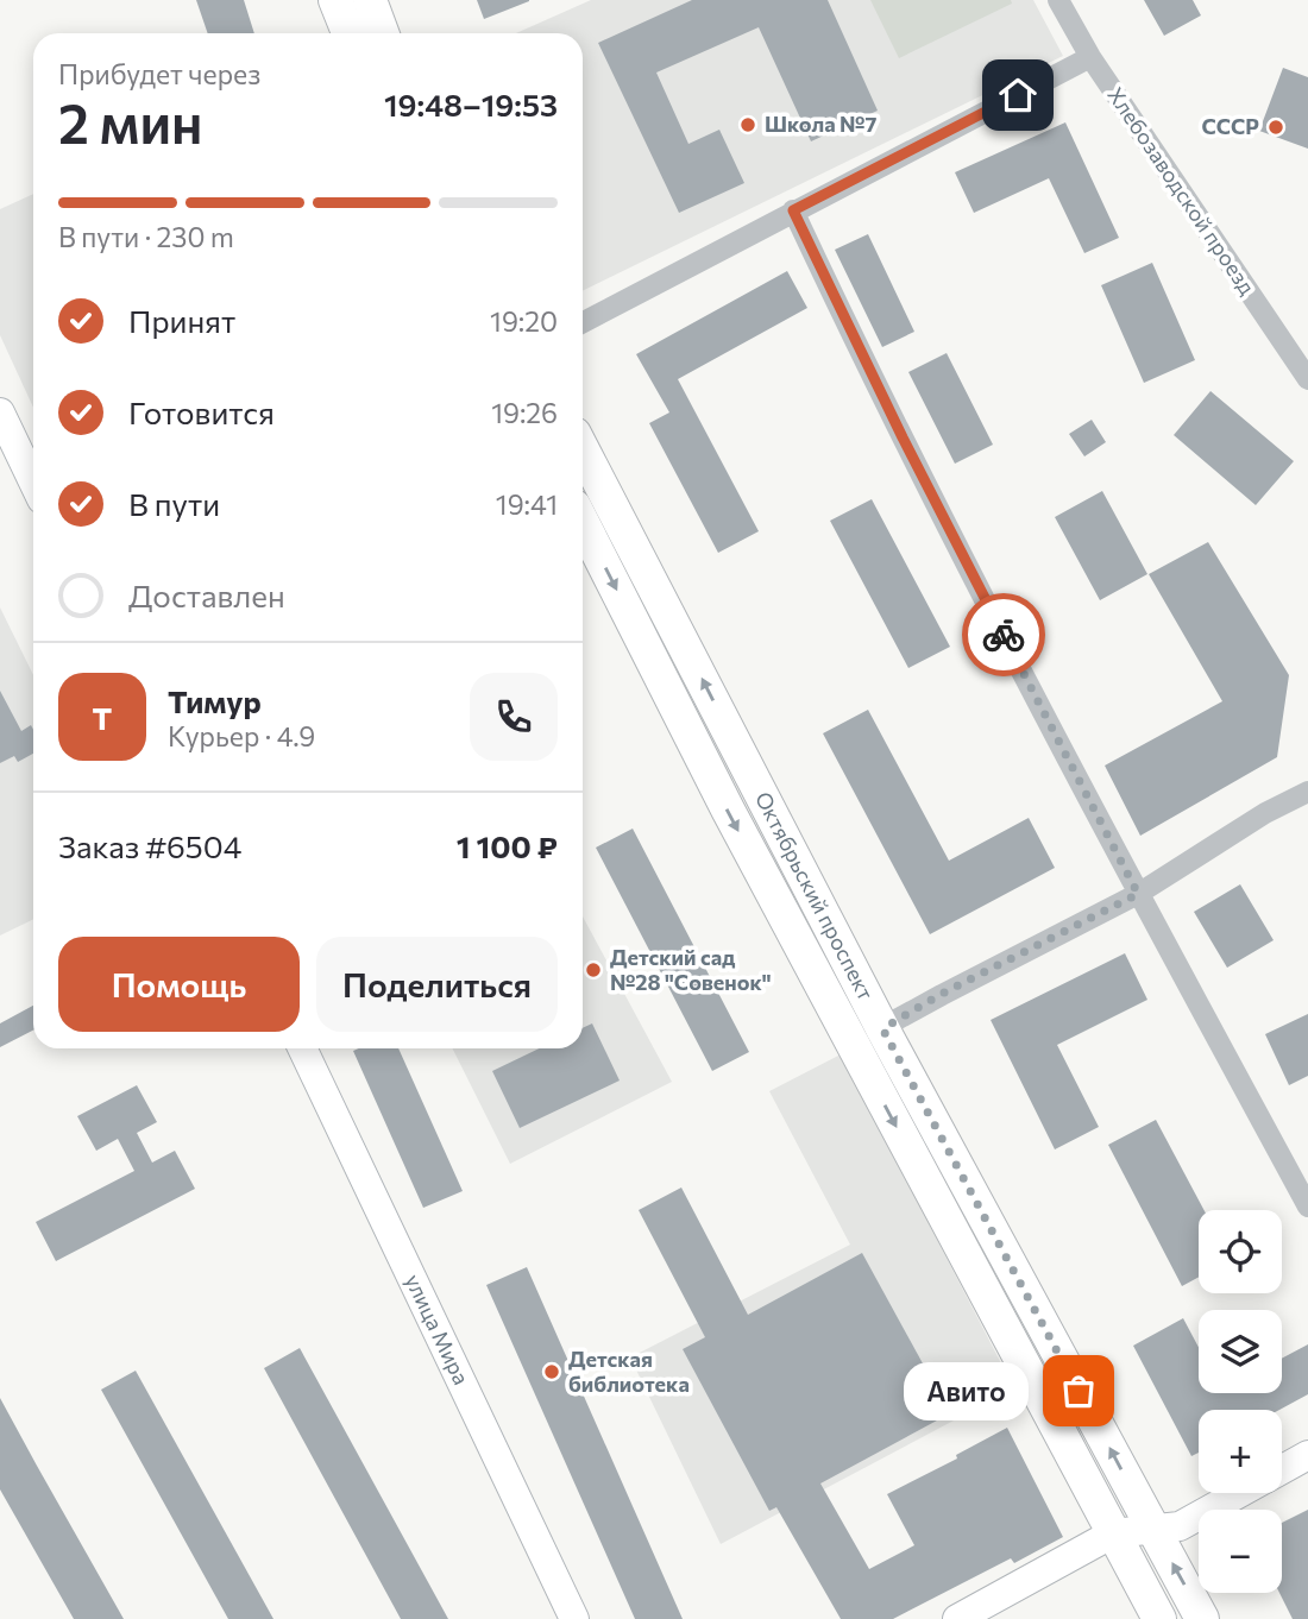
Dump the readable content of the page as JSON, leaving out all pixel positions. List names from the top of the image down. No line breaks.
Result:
{"streets":{"main road":["Октябрьский проспект"],"street":["Хлебозаводской проезд","улица Мира"]},"places":["Школа №7","СССР","Детский сад №28 \"Совенок\"","Детская библиотека","Авито"],"page":{"heading":["2 мин","Прибудет через","19:48–19:53"],"panel":["Тимур","Курьер · 4.9","Заказ #6504","1 100 ₽"],"bar":"В пути · 230 m","list":[["Принят","19:20"],["Готовится","19:26"],["В пути","19:41"],"Доставлен"],"round":"Т","buttons":["Помощь","Поделиться"],"map_buttons":["+","−"],"bubble":"Авито"}}
